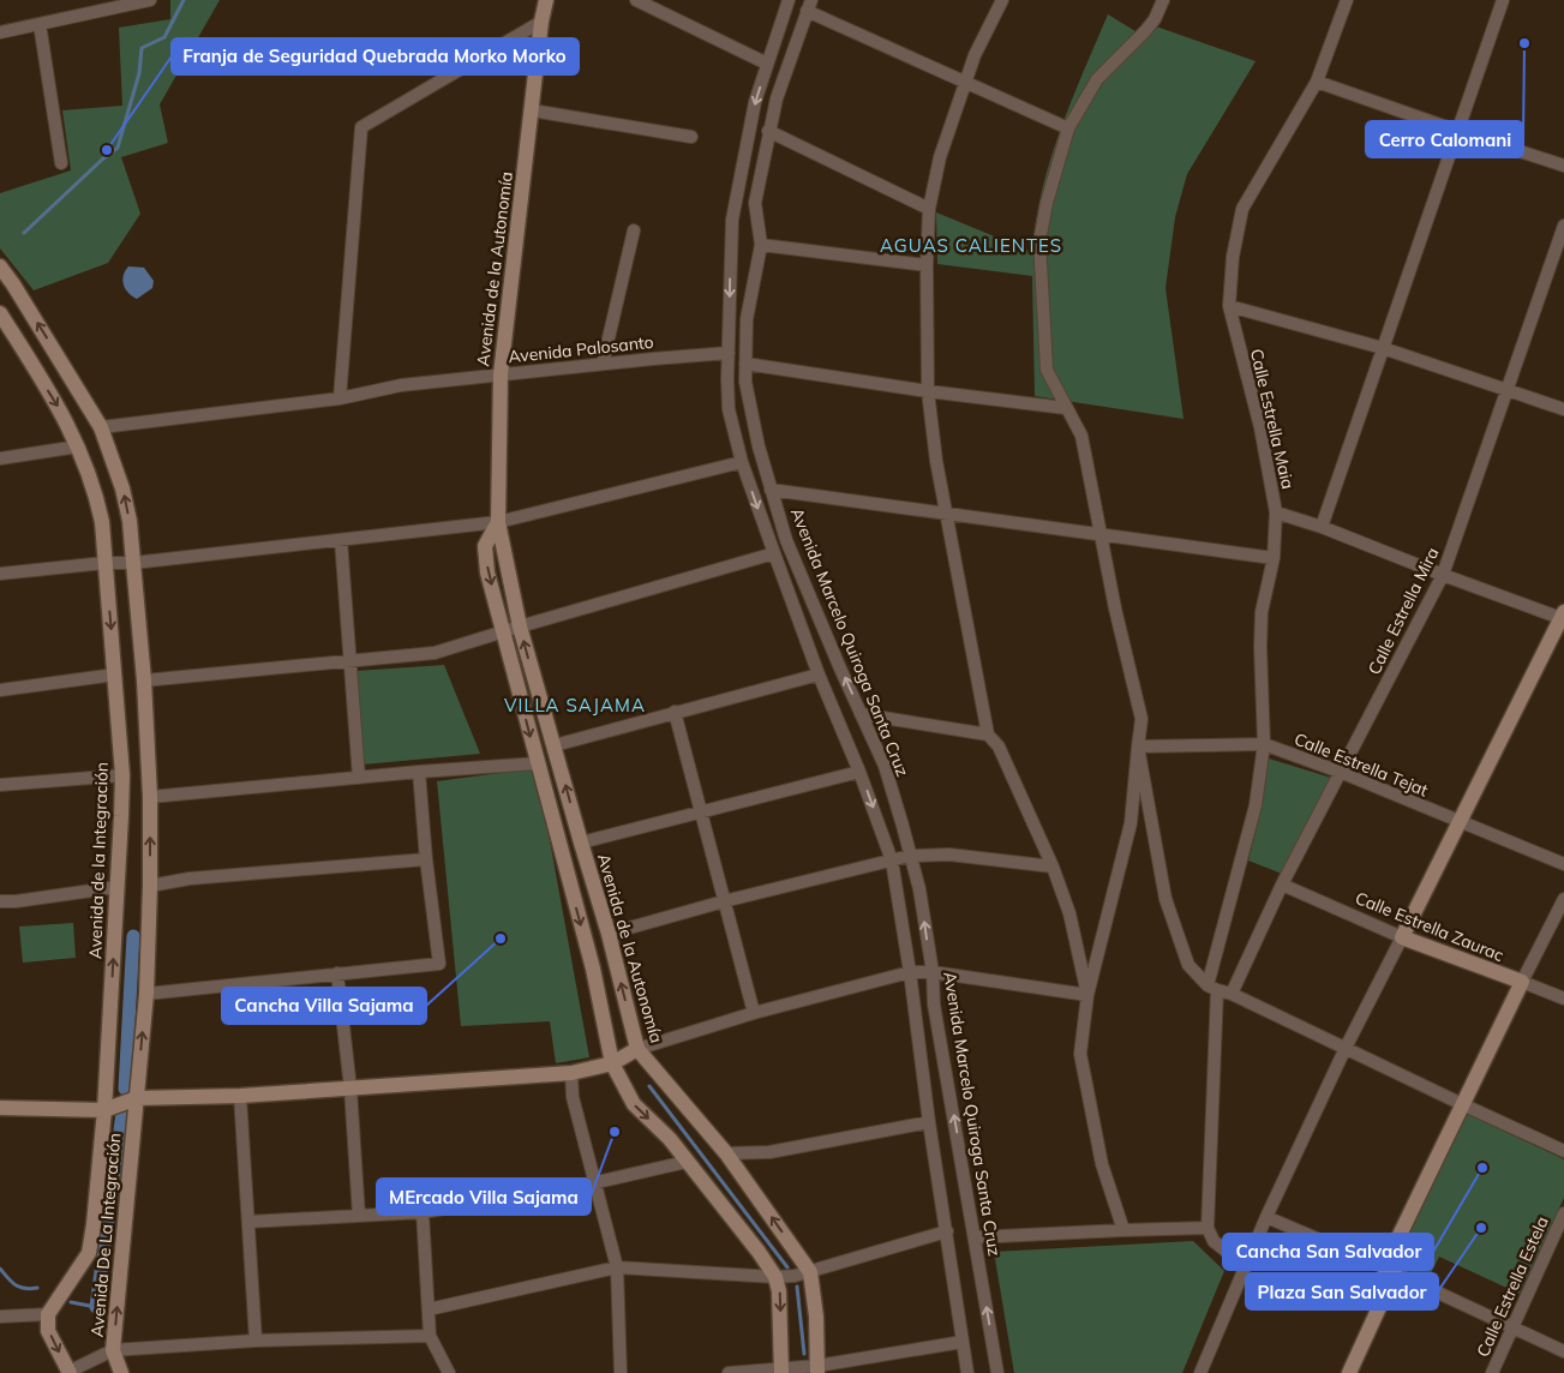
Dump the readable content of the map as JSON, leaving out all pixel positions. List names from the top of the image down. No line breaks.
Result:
{"streets":{"street":["Avenida de la Autonomía","Avenida Palosanto","Calle Estrella Maia","Calle Estrella Mira","Avenida Marcelo Quiroga Santa Cruz","Calle Estrella Tejat","Avenida de la Integración","Calle Estrella Zaurac","Avenida De La Integración","Calle Estrella Estela"]},"crossings":[["Avenida de la Autonomía","Avenida Palosanto"],["Calle Estrella Maia","Calle Estrella Tejat"],["Calle Estrella Mira","Calle Estrella Tejat"],["Calle Estrella Mira","Calle Estrella Zaurac"]],"districts":["AGUAS CALIENTES","VILLA SAJAMA"],"places":["Cerro Calomani","Franja de Seguridad Quebrada Morko Morko","Cancha Villa Sajama","MErcado Villa Sajama","Cancha San Salvador","Plaza San Salvador"]}
